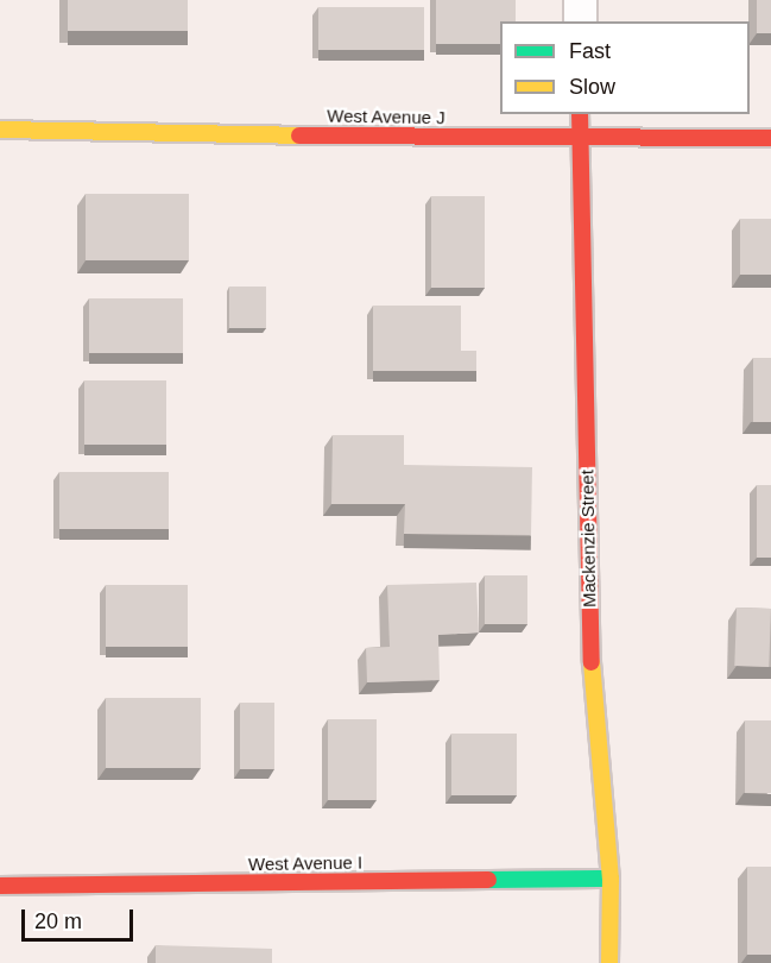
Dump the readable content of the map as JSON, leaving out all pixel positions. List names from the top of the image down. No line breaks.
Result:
{"streets":{"street":["West Avenue J","Mackenzie Street","West Avenue I"]},"crossings":[["West Avenue J","Mackenzie Street"],["Mackenzie Street","West Avenue I"]],"legend":["Fast","Slow"],"scale_bar":"20 m"}
